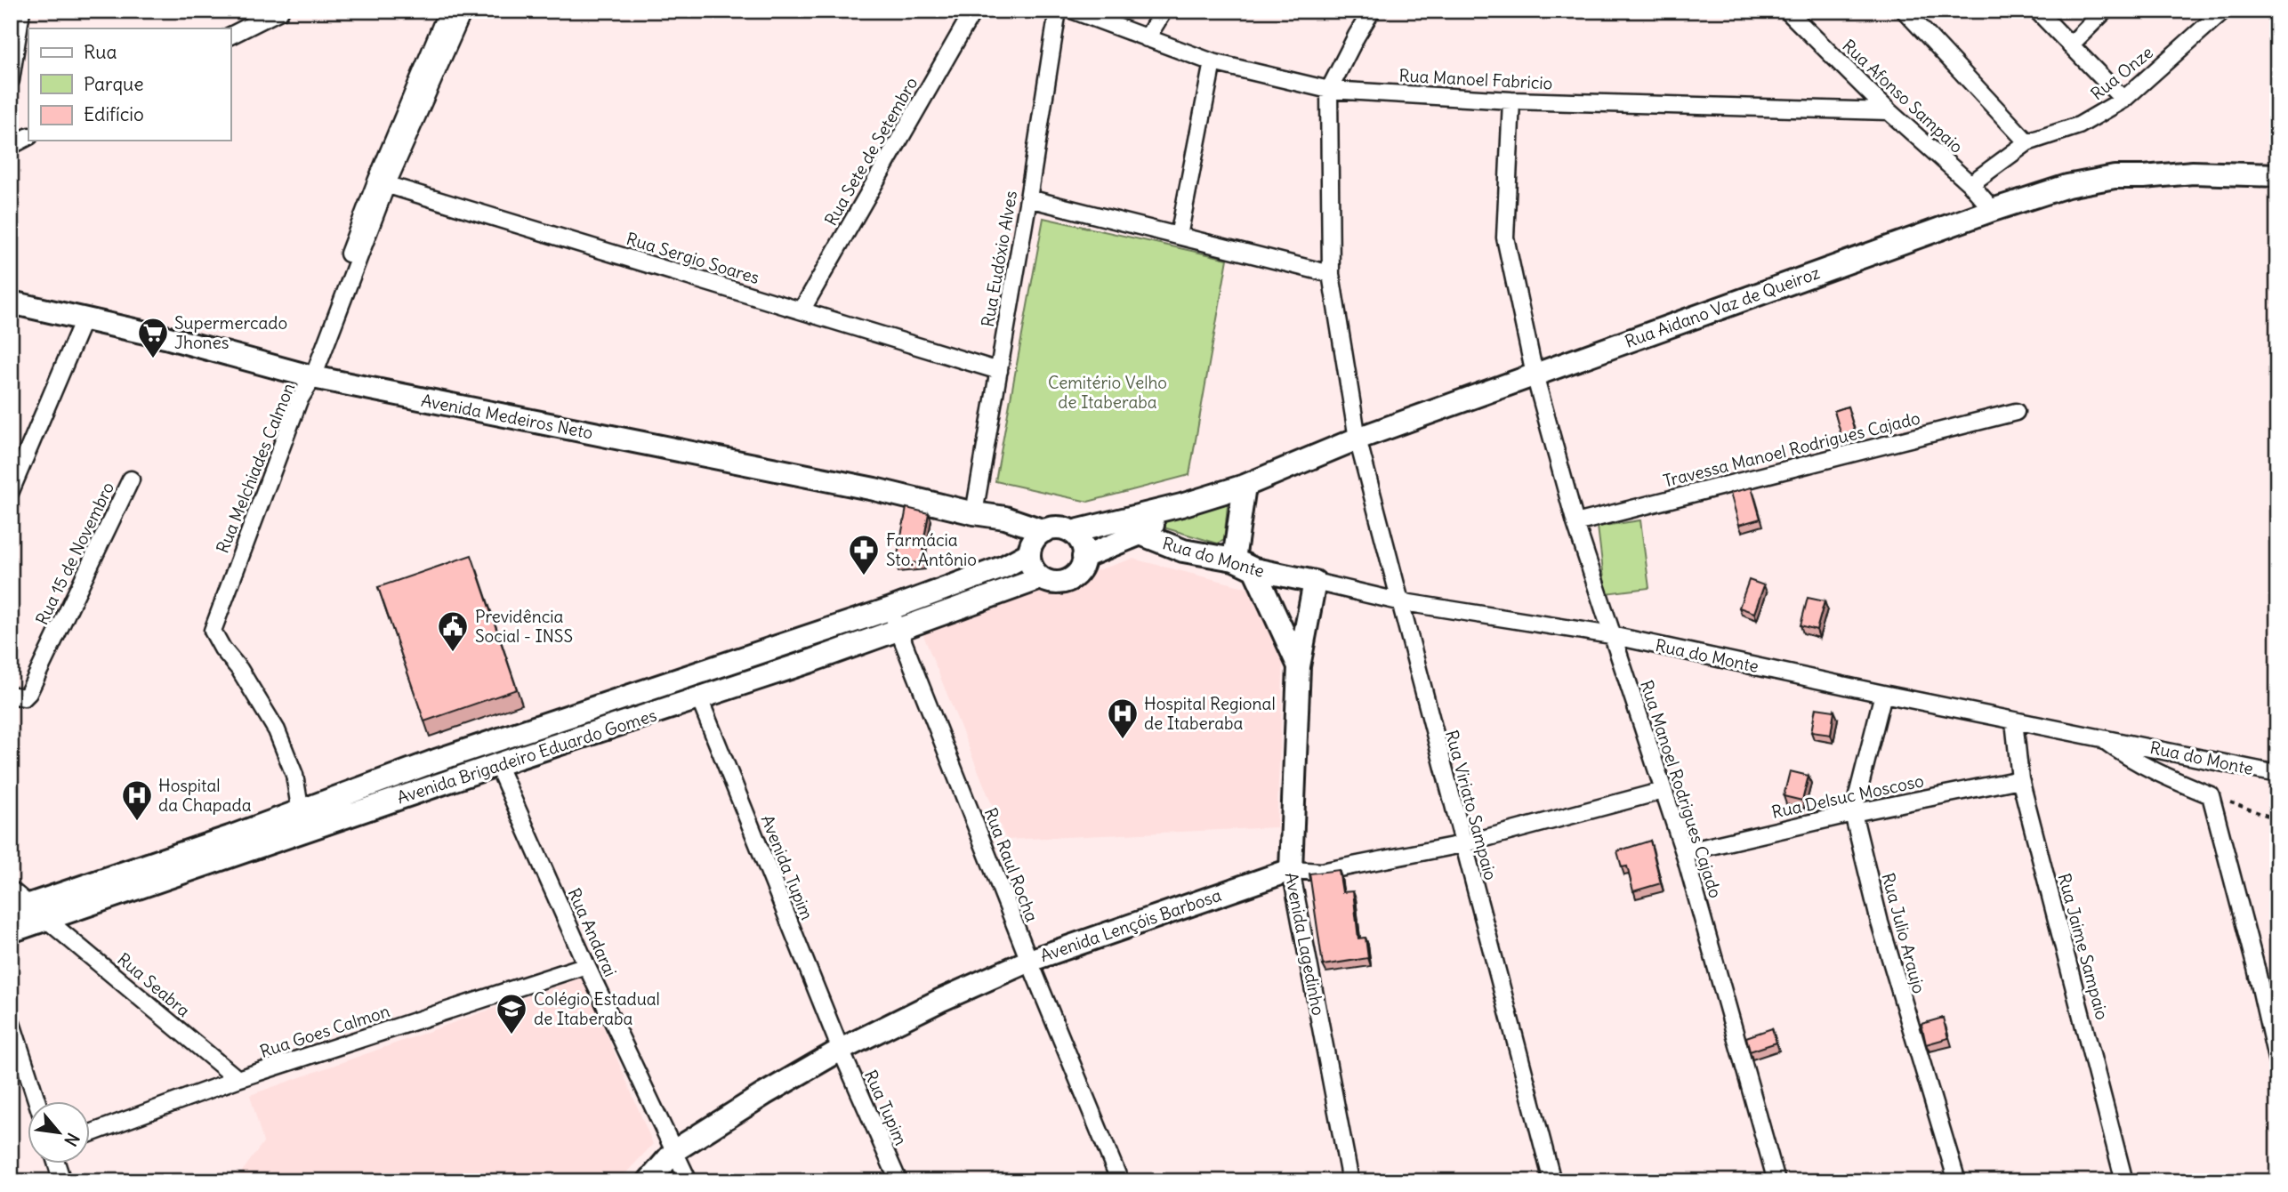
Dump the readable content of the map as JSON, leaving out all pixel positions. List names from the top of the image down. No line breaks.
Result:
{"streets":{"street":["Rua Onze","Rua Manoel Fabricio","Rua Afonso Sampaio","Rua Sete de Setembro","Rua Sergio Soares","Rua Eudóxio Alves","Rua Aidano Vaz de Queiroz","Avenida Medeiros Neto","Travessa Manoel Rodrigues Cajado","Rua Melchiades Calmon","Rua 15 de Novembro","Rua do Monte","Avenida Brigadeiro Eduardo Gomes","Rua Manoel Rodrigues Cajado","Rua Delsuc Moscoso","Rua Viriato Sampaio","Rua Raul Rocha","Avenida Tupim","Avenida Lençóis Barbosa","Rua Andarai","Rua Julio Araujo","Avenida Lagedinho","Rua Jaime Sampaio","Rua Seabra","Rua Goes Calmon","Rua Tupim"]},"crossings":[["Rua Onze","Rua Afonso Sampaio"],["Rua Manoel Fabricio","Rua Afonso Sampaio"],["Rua Manoel Fabricio","Rua Manoel Rodrigues Cajado"],["Rua Manoel Fabricio","Rua Viriato Sampaio"],["Rua Afonso Sampaio","Rua Aidano Vaz de Queiroz"],["Rua Sete de Setembro","Rua Sergio Soares"],["Rua Sergio Soares","Rua Eudóxio Alves"],["Rua Sergio Soares","Rua Melchiades Calmon"],["Rua Eudóxio Alves","Avenida Medeiros Neto"],["Rua Aidano Vaz de Queiroz","Avenida Medeiros Neto"],["Rua Aidano Vaz de Queiroz","Rua do Monte"],["Rua Aidano Vaz de Queiroz","Avenida Brigadeiro Eduardo Gomes"],["Rua Aidano Vaz de Queiroz","Rua Manoel Rodrigues Cajado"],["Rua Aidano Vaz de Queiroz","Rua Viriato Sampaio"],["Avenida Medeiros Neto","Rua Melchiades Calmon"],["Avenida Medeiros Neto","Avenida Brigadeiro Eduardo Gomes"],["Travessa Manoel Rodrigues Cajado","Rua Manoel Rodrigues Cajado"],["Rua Melchiades Calmon","Avenida Brigadeiro Eduardo Gomes"],["Rua do Monte","Rua Manoel Rodrigues Cajado"],["Rua do Monte","Rua Viriato Sampaio"],["Rua do Monte","Rua Julio Araujo"],["Rua do Monte","Avenida Lagedinho"],["Rua do Monte","Rua Jaime Sampaio"],["Avenida Brigadeiro Eduardo Gomes","Rua Raul Rocha"],["Avenida Brigadeiro Eduardo Gomes","Avenida Tupim"],["Avenida Brigadeiro Eduardo Gomes","Rua Andarai"],["Avenida Brigadeiro Eduardo Gomes","Rua Seabra"],["Rua Manoel Rodrigues Cajado","Rua Delsuc Moscoso"],["Rua Manoel Rodrigues Cajado","Avenida Lençóis Barbosa"],["Rua Delsuc Moscoso","Rua Julio Araujo"],["Rua Delsuc Moscoso","Rua Jaime Sampaio"],["Rua Viriato Sampaio","Avenida Lençóis Barbosa"],["Rua Raul Rocha","Avenida Lençóis Barbosa"],["Avenida Tupim","Avenida Lençóis Barbosa"],["Avenida Tupim","Rua Tupim"],["Avenida Lençóis Barbosa","Rua Andarai"],["Avenida Lençóis Barbosa","Avenida Lagedinho"],["Avenida Lençóis Barbosa","Rua Tupim"],["Rua Andarai","Rua Goes Calmon"],["Rua Seabra","Rua Goes Calmon"]],"parks":["Cemitério Velho de Itaberaba"],"places":{"supermarket":["Supermercado Jhones"],"pharmacy":["Farmácia Sto. Antônio"],"public building":["Previdência Social - INSS"],"hospital":["Hospital Regional de Itaberaba","Hospital da Chapada"],"school or university":["Colégio Estadual de Itaberaba"]},"legend":["Rua","Parque","Edifício"],"north":"bottom right"}
